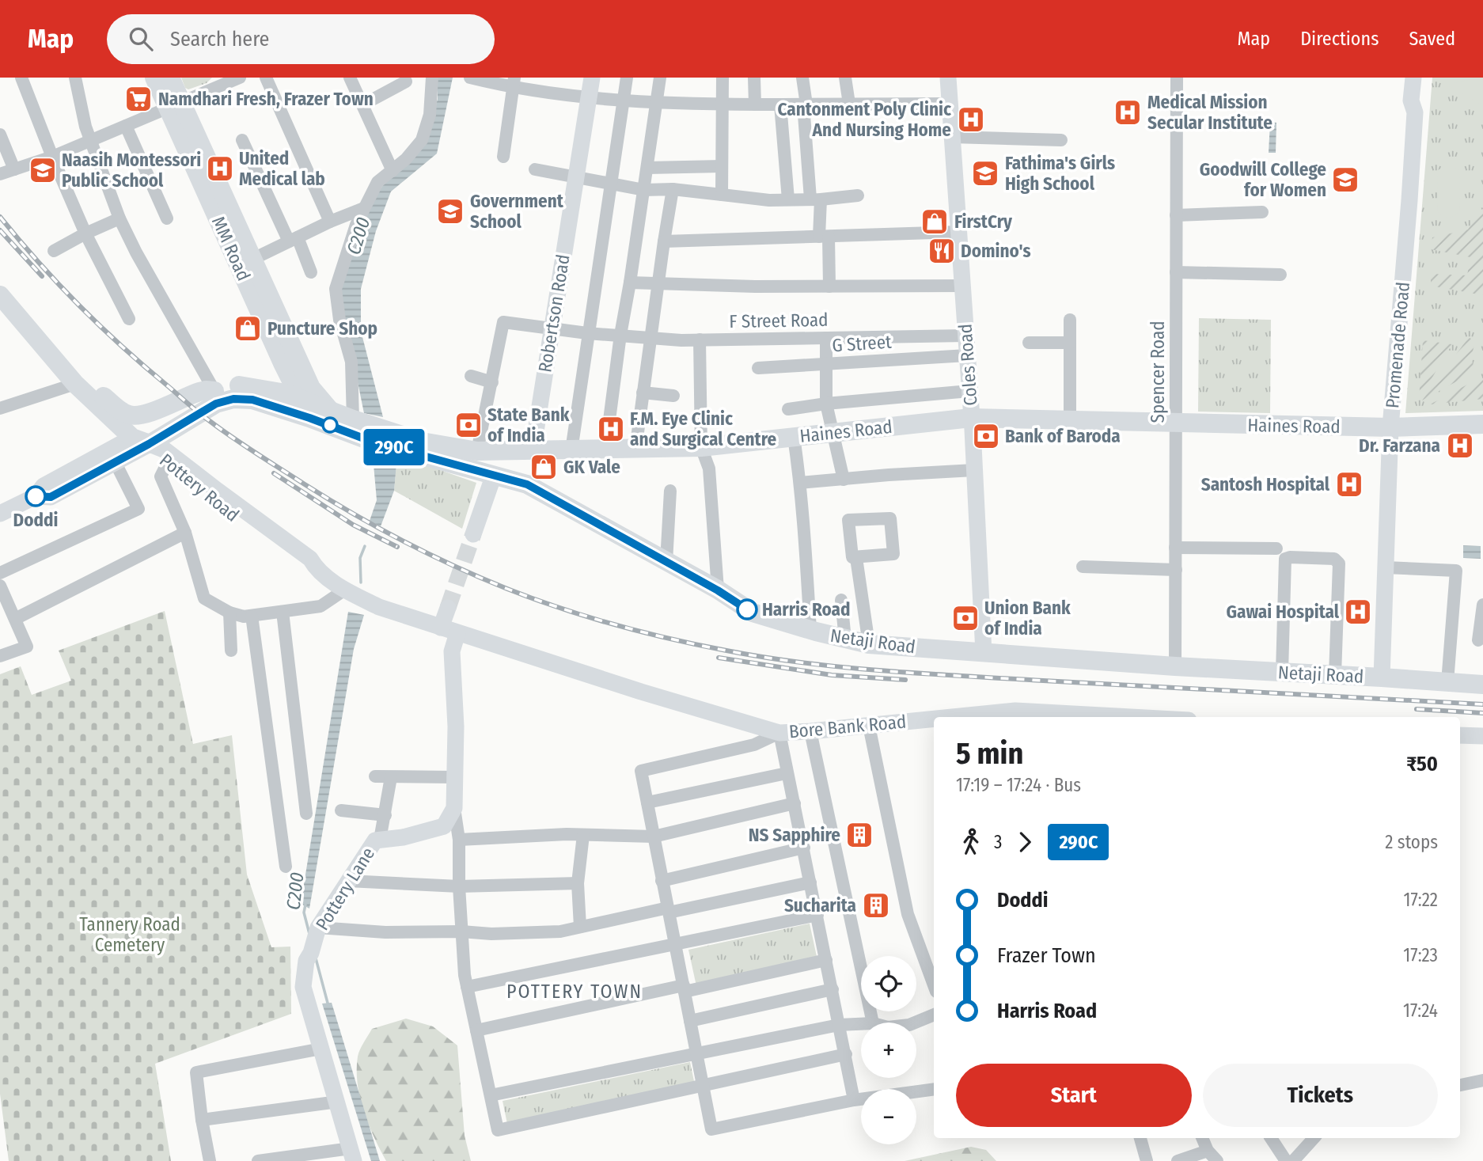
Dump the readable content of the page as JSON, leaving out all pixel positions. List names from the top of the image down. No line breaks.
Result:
{"streets":{"main road":["MM Road","Haines Road","Pottery Road","Netaji Road"],"street":["Robertson Road","F Street Road","G Street","Promenade Road","Coles Road","Spencer Road","Bore Bank Road","Pottery Lane"]},"crossings":[["MM Road","Haines Road"],["MM Road","Netaji Road"],["Robertson Road","F Street Road"],["Robertson Road","Haines Road"],["F Street Road","Coles Road"],["G Street","Coles Road"],["Promenade Road","Haines Road"],["Promenade Road","Netaji Road"],["Coles Road","Haines Road"],["Coles Road","Netaji Road"],["Spencer Road","Haines Road"],["Spencer Road","Netaji Road"],["Haines Road","Pottery Road"],["Haines Road","Netaji Road"],["Pottery Road","Bore Bank Road"]],"districts":["POTTERY TOWN"],"water":["C200"],"parks":["Tannery Road Cemetery"],"places":{"supermarket":["Namdhari Fresh, Frazer Town"],"hospital":["Medical Mission Secular Institute","Cantonment Poly Clinic And Nursing Home","United Medical lab","F.M. Eye Clinic and Surgical Centre","Dr. Farzana","Santosh Hospital","Gawai Hospital"],"school or university":["Naasih Montessori Public School","Fathima's Girls High School","Goodwill College for Women","Government School"],"shop":["FirstCry","Puncture Shop","GK Vale"],"restaurant":["Domino's"],"bank":["State Bank of India","Bank of Baroda","Union Bank of India"],"other":["Doddi","Harris Road"],"building":["NS Sapphire","Sucharita"]},"lines":["bus line 290C"],"page":{"header":"Map","search":"Search here","nav":["Map","Directions","Saved"],"on_map":"290C","heading":["5 min","17:19 – 17:24 · Bus","₹50"],"legs":["3","290C","2 stops"],"list":[{"name":"Doddi","value":"17:22"},{"name":"Frazer Town","value":"17:23"},{"name":"Harris Road","value":"17:24"}],"map_buttons":["+","−"],"buttons":["Start","Tickets"]}}
